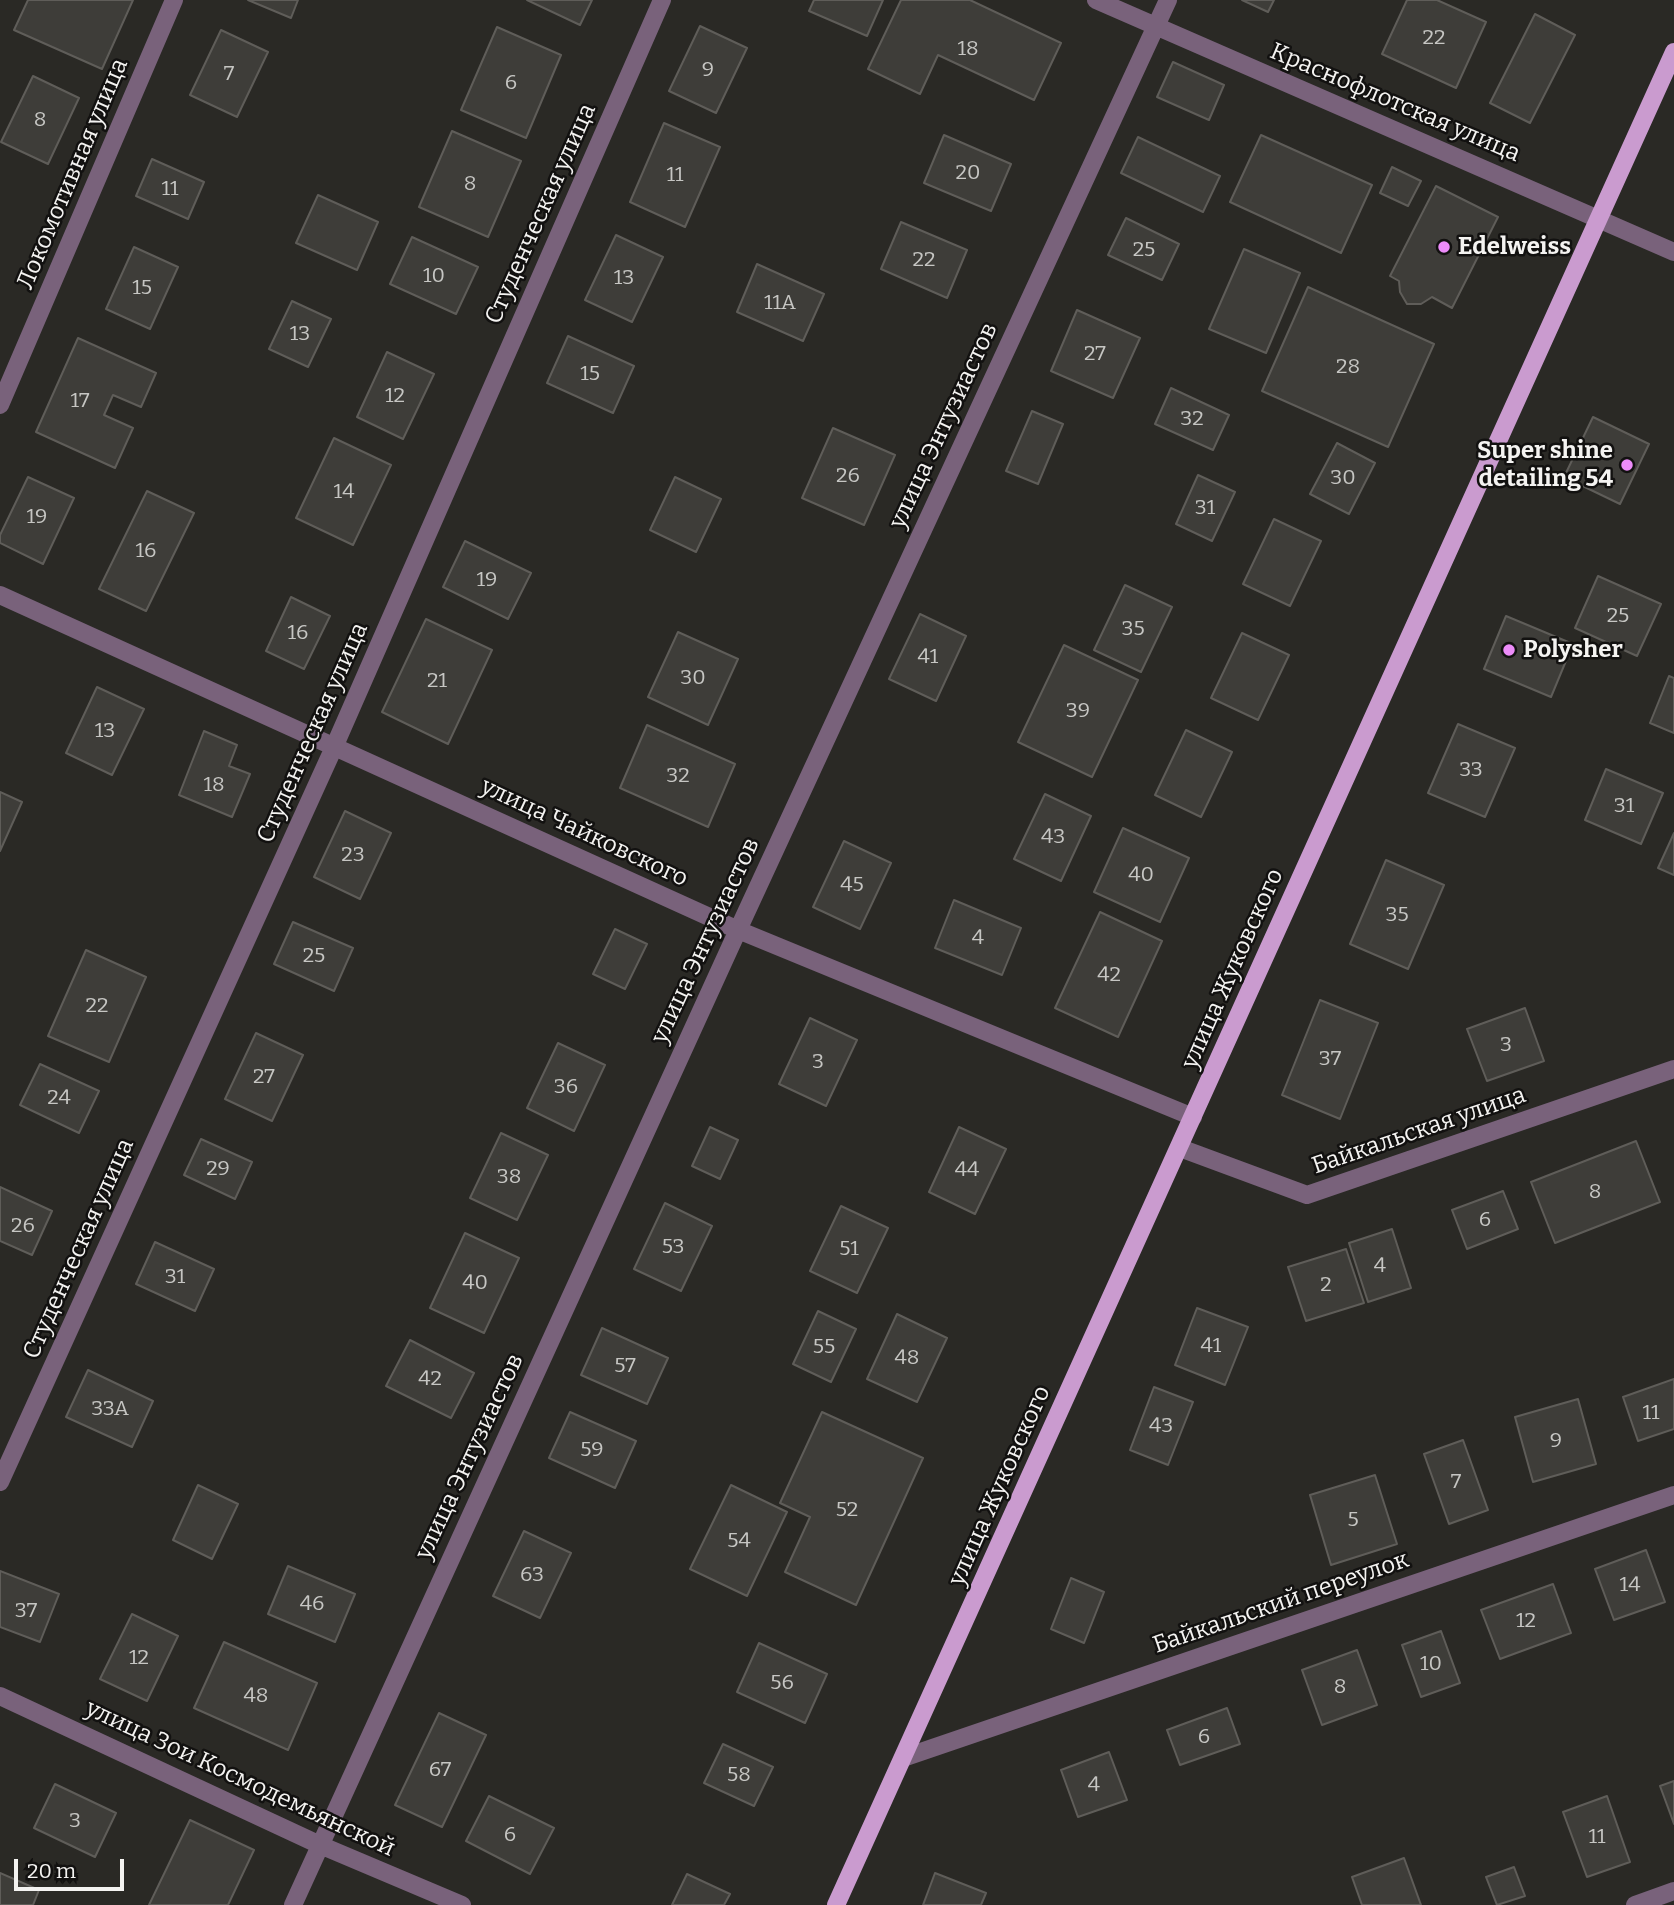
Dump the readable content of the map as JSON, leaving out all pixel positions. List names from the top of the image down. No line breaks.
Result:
{"streets":{"main road":["улица Жуковского"],"street":["Краснофлотская улица","Локомотивная улица","Студенческая улица","улица Энтузиастов","улица Чайковского","Байкальская улица","Байкальский переулок","улица Зои Космодемьянской"]},"crossings":[["Краснофлотская улица","улица Энтузиастов"],["Краснофлотская улица","улица Жуковского"],["Студенческая улица","улица Чайковского"],["улица Энтузиастов","улица Чайковского"],["улица Энтузиастов","улица Зои Космодемьянской"],["улица Чайковского","улица Жуковского"],["улица Жуковского","Байкальская улица"],["улица Жуковского","Байкальский переулок"]],"places":["Edelweiss","Super shine detailing 54","Polysher"],"house_numbers":["22","18","9","7","6","8","20","11","8","11","25","22","10","13","15","11А","13","27","28","15","12","17","32","26","30","14","31","19","16","19","25","35","16","41","30","21","39","13","33","32","18","31","43","23","40","45","35","4","25","42","22","3","37","3","27","36","24","29","44","38","8","6","26","53","51","4","31","40","2","41","55","48","57","42","33А","11","43","9","59","7","52","5","54","63","14","46","37","12","12","10","56","8","48","6","67","58","4","3","6","11"],"scale_bar":"20 m"}
